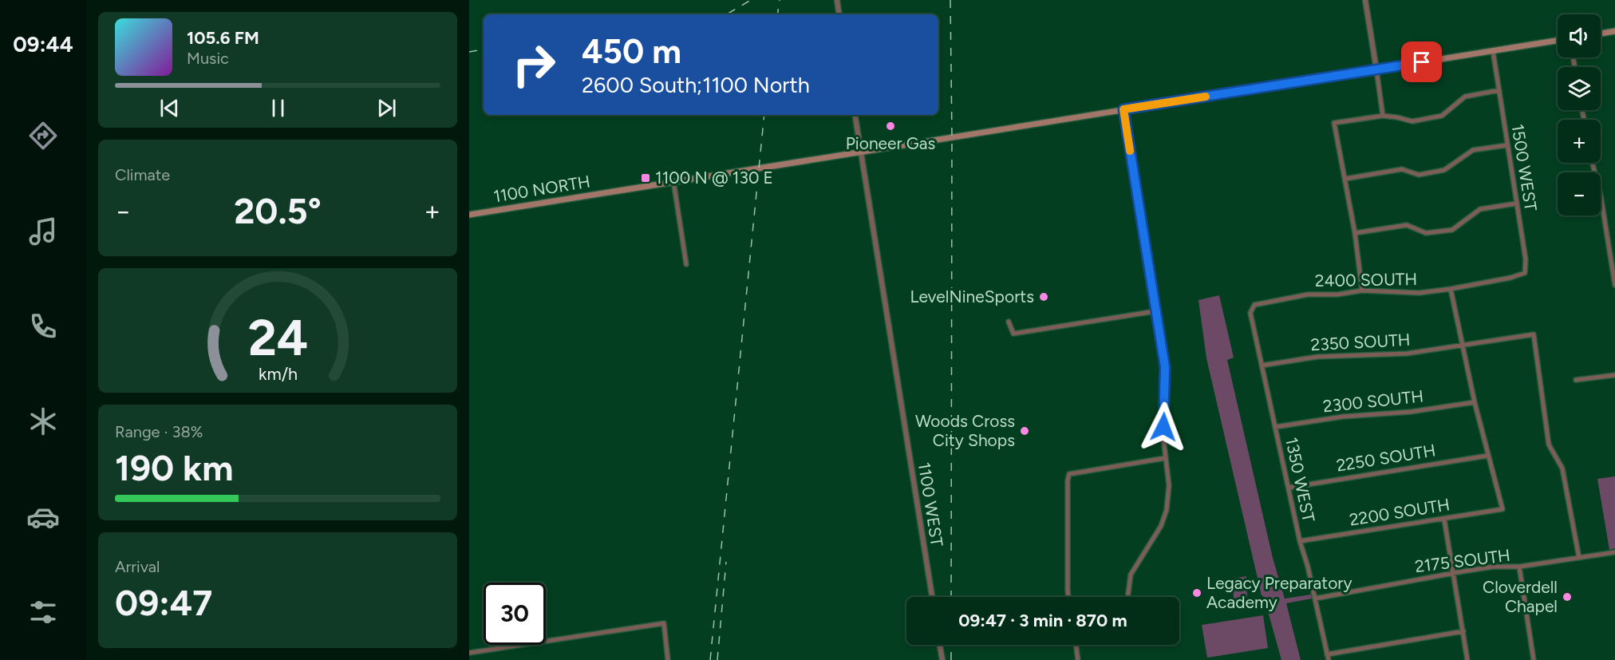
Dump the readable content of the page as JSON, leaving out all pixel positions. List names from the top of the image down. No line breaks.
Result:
{"streets":{"main road":["1100 NORTH"],"street":["1500 WEST","2400 SOUTH","2350 SOUTH","2300 SOUTH","2250 SOUTH","1350 WEST","1100 WEST","2200 SOUTH","2175 SOUTH"]},"crossings":[["1500 WEST","1100 NORTH"],["1500 WEST","2400 SOUTH"],["1100 NORTH","1100 WEST"],["2400 SOUTH","1350 WEST"],["2350 SOUTH","1350 WEST"],["2350 SOUTH","2175 SOUTH"],["2300 SOUTH","1350 WEST"],["2250 SOUTH","1350 WEST"],["2250 SOUTH","2200 SOUTH"],["1350 WEST","2200 SOUTH"],["1350 WEST","2175 SOUTH"]],"places":{"other":["Pioneer Gas","LevelNineSports","Woods Cross City Shops","Legacy Preparatory Academy","Cloverdell Chapel"],"transit":["1100 N @ 130 E"]},"page":{"tabs":"09:44","map_buttons":["+","−"],"turn":["450 m","2600 South;1100 North"],"song":["105.6 FM","Music"],"tile":["Climate",["Range · 38%","190 km"],["Arrival","09:47"]],"heat":["−","20.5°","+"],"limit":"30","trip":"09:47 · 3 min · 870 m","gauge":["24","km/h"]}}
